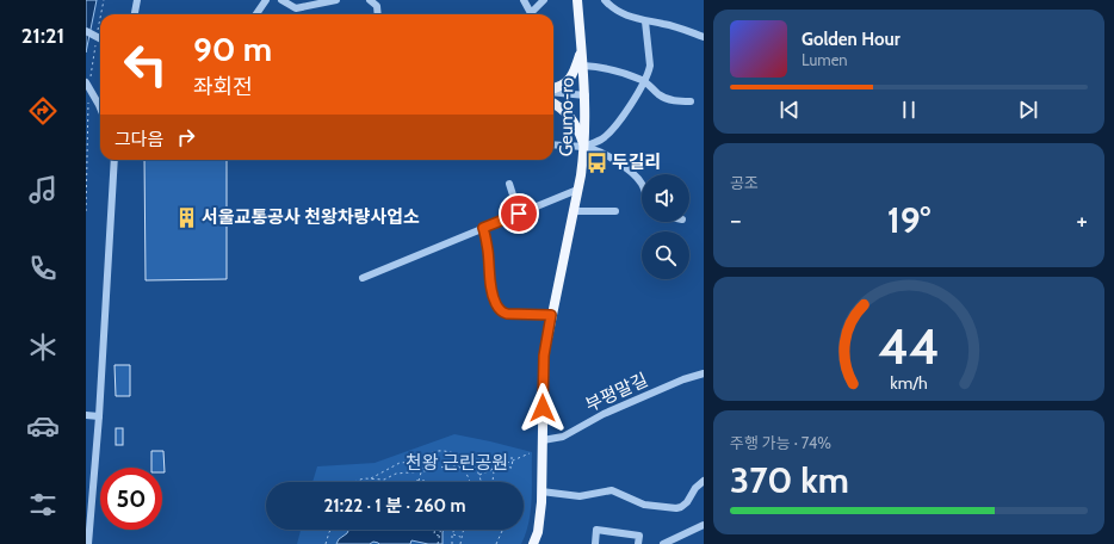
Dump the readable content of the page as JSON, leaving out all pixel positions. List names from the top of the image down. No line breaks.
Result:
{"streets":{"main road":["Geumo-ro"],"street":["부평말길"]},"crossings":[["Geumo-ro","부평말길"]],"parks":["천왕 근린공원"],"places":{"bus stop":["두길리"],"building":["서울교통공사 천왕차량사업소"]},"page":{"tabs":"21:21","turn":["90 m","좌회전"],"song":["Golden Hour","Lumen"],"then":"그다음","tile":["공조",["주행 가능 · 74%","370 km"]],"heat":["−","19°","+"],"limit":"50","trip":"21:22 · 1 분 · 260 m","gauge":["44","km/h"]}}
